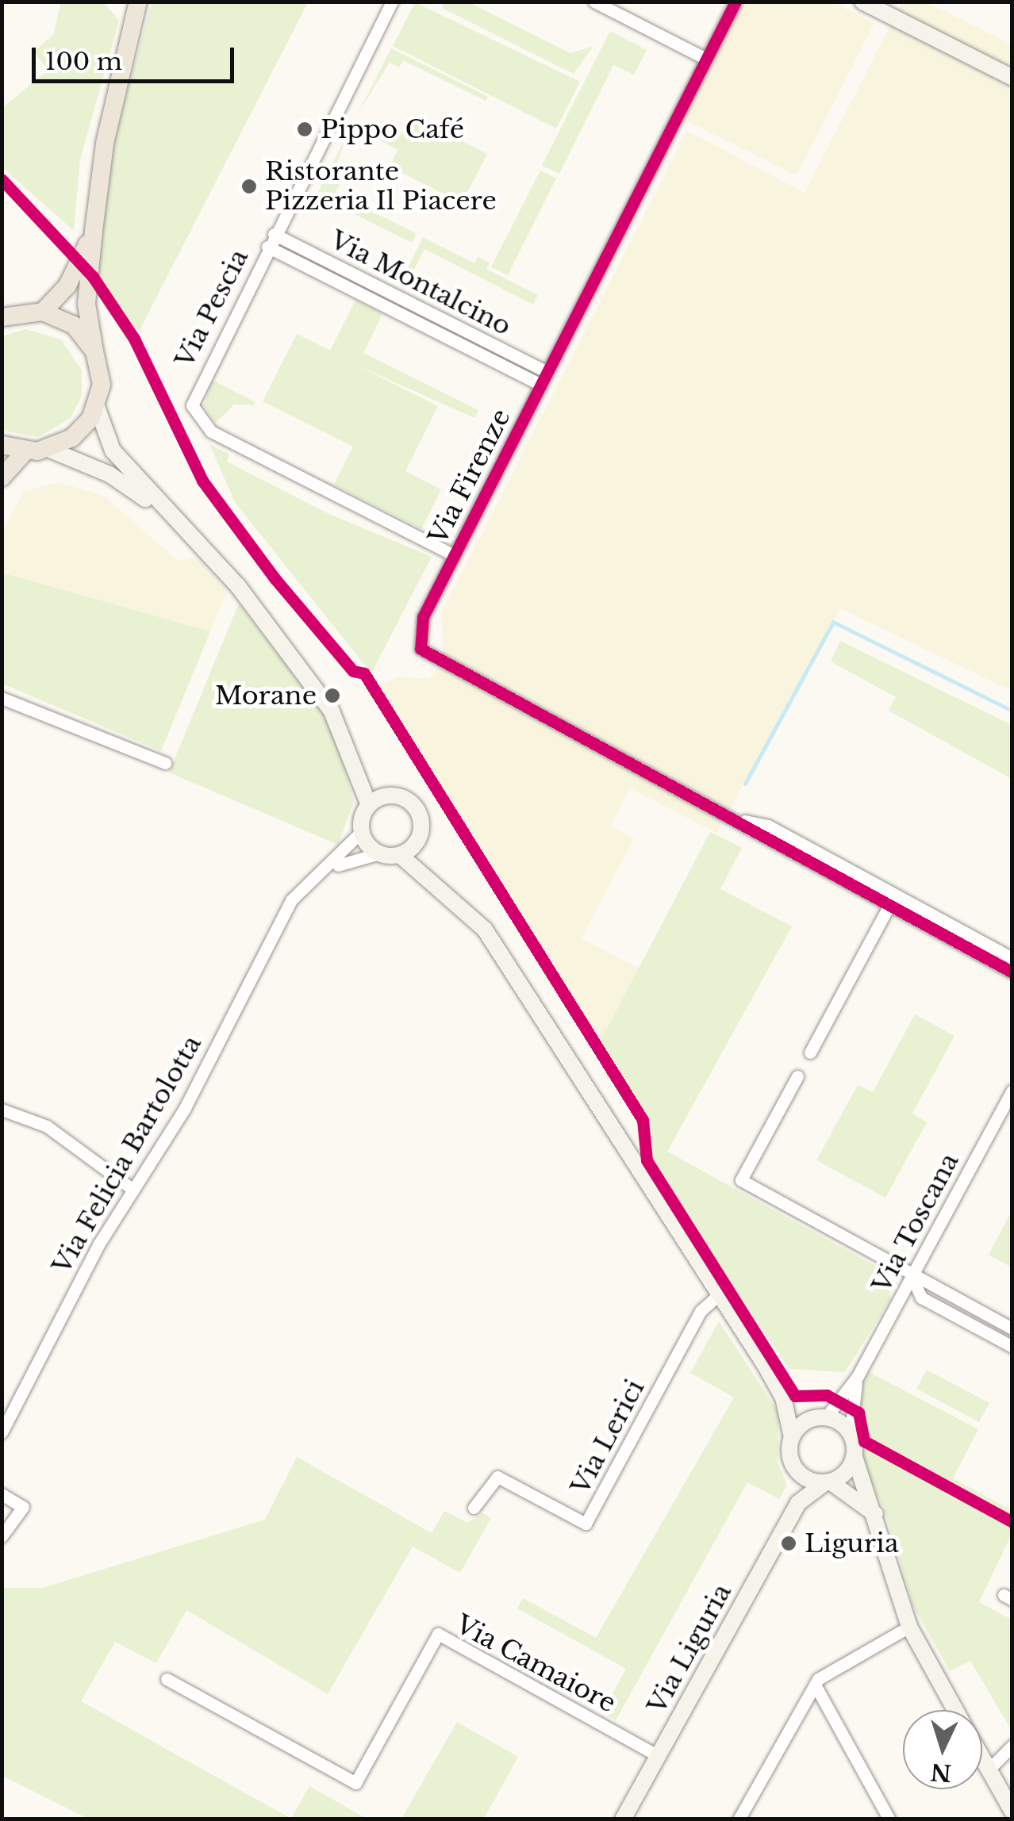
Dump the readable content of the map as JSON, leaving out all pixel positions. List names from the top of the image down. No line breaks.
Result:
{"streets":{"street":["Via Montalcino","Via Pescia","Via Firenze","Via Felicia Bartolotta","Via Toscana","Via Lerici","Via Liguria","Via Camaiore"]},"crossings":[["Via Montalcino","Via Pescia"],["Via Montalcino","Via Firenze"],["Via Pescia","Via Firenze"],["Via Toscana","Via Liguria"],["Via Liguria","Via Camaiore"]],"places":["Pippo Café","Ristorante Pizzeria Il Piacere","Morane","Liguria"],"scale_bar":"100 m","north":"bottom"}
